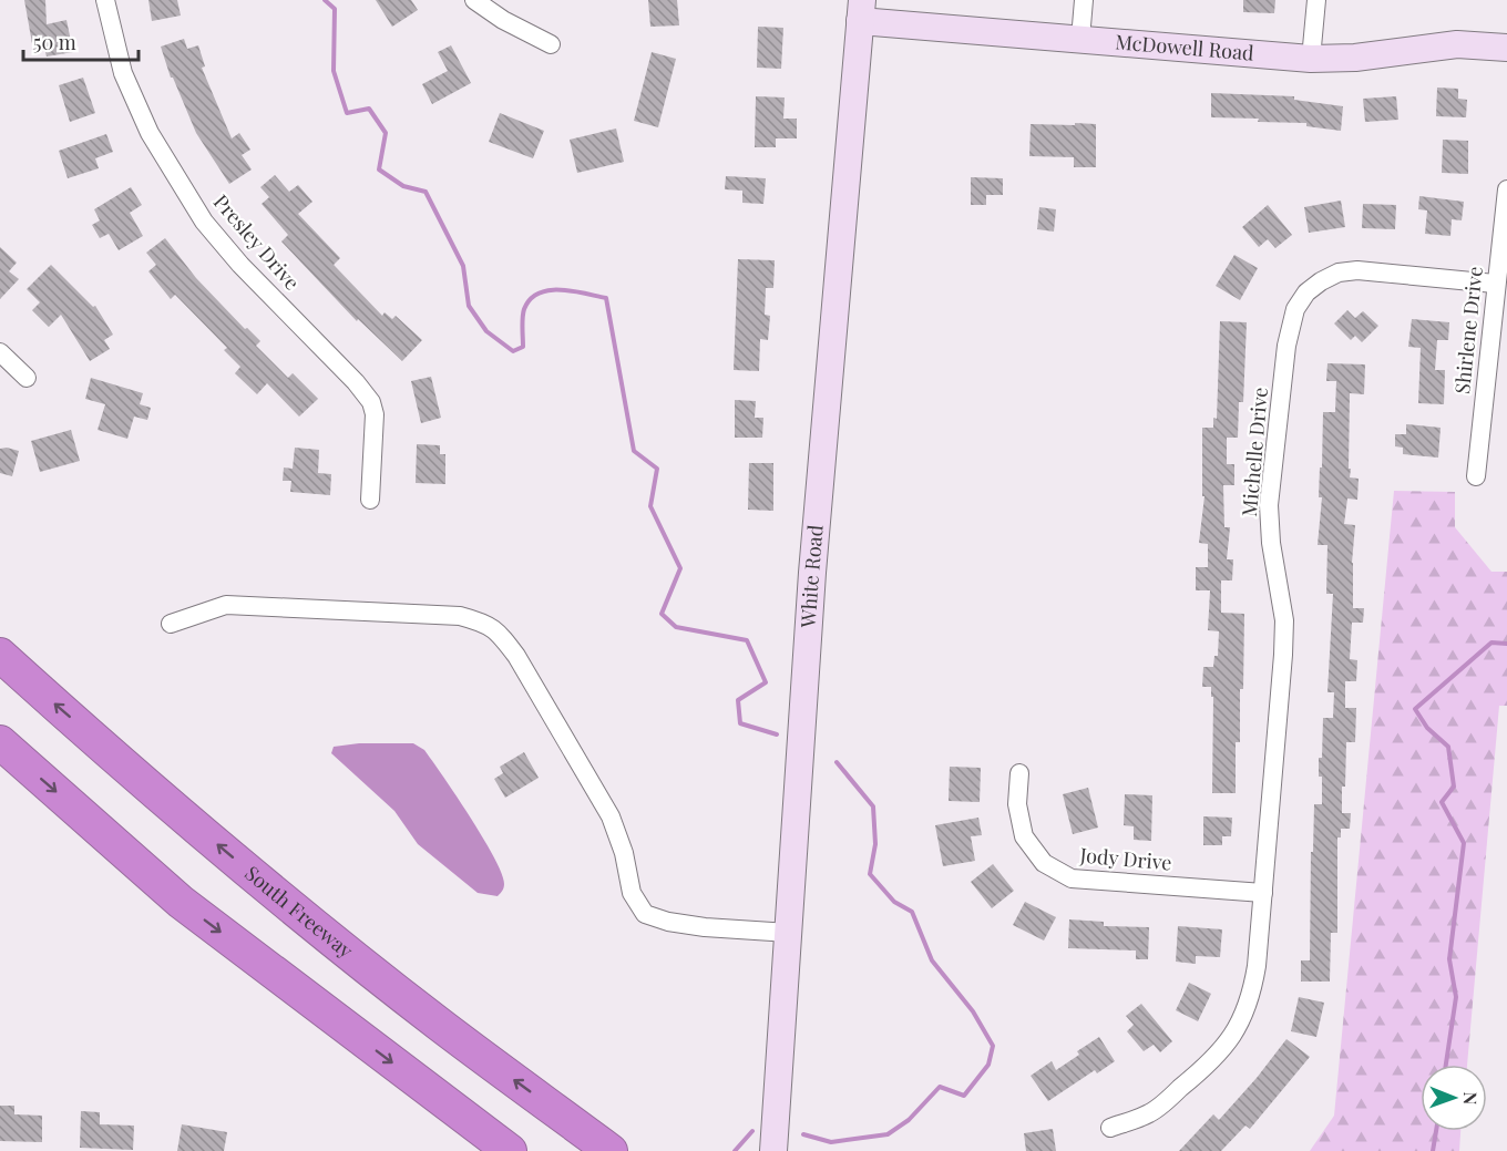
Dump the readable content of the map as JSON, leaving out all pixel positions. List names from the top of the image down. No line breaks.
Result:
{"streets":{"highway":["South Freeway"],"street":["McDowell Road","Presley Drive","Shirlene Drive","Michelle Drive","White Road","Jody Drive"]},"crossings":[["McDowell Road","White Road"],["Shirlene Drive","Michelle Drive"],["Michelle Drive","Jody Drive"]],"scale_bar":"50 m","north":"right"}
